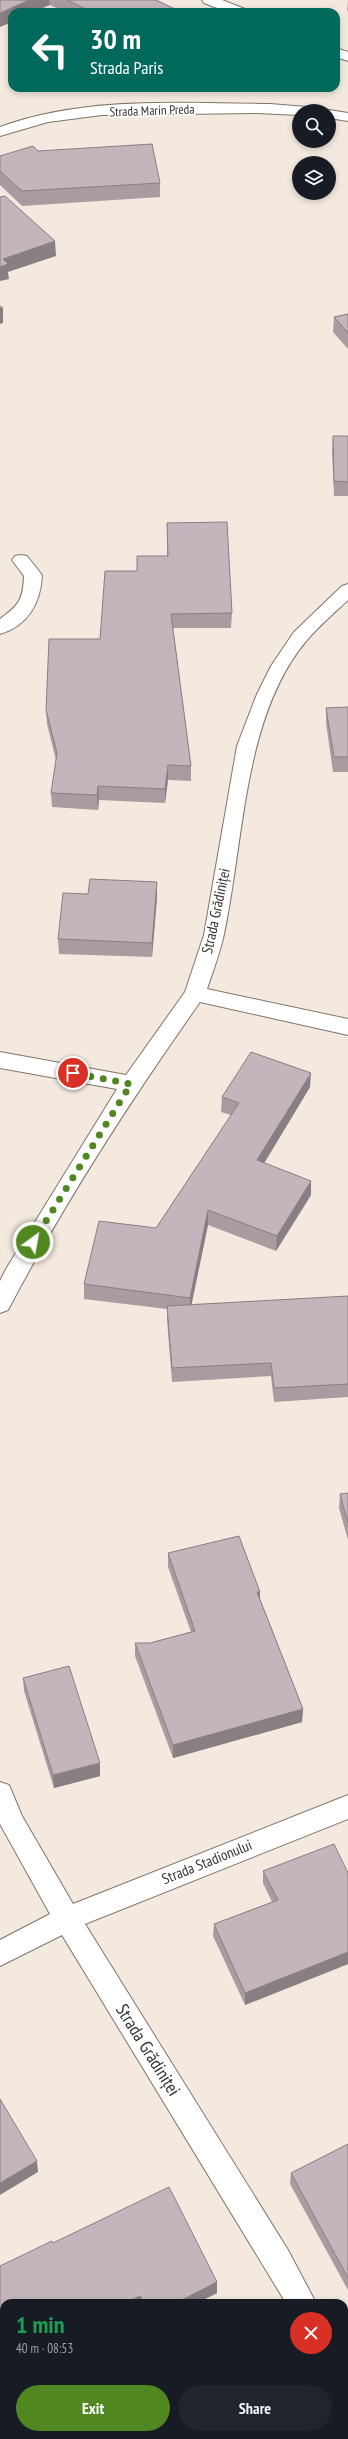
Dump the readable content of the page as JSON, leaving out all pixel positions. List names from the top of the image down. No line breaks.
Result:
{"streets":{"street":["Strada Marin Preda","Strada Grădiniței","Strada Stadionului"]},"crossings":[["Strada Grădiniței","Strada Stadionului"]],"page":{"turn":["30 m","Strada Paris"],"heading":["1 min","40 m · 08:53"],"buttons":["Exit","Share"]}}
